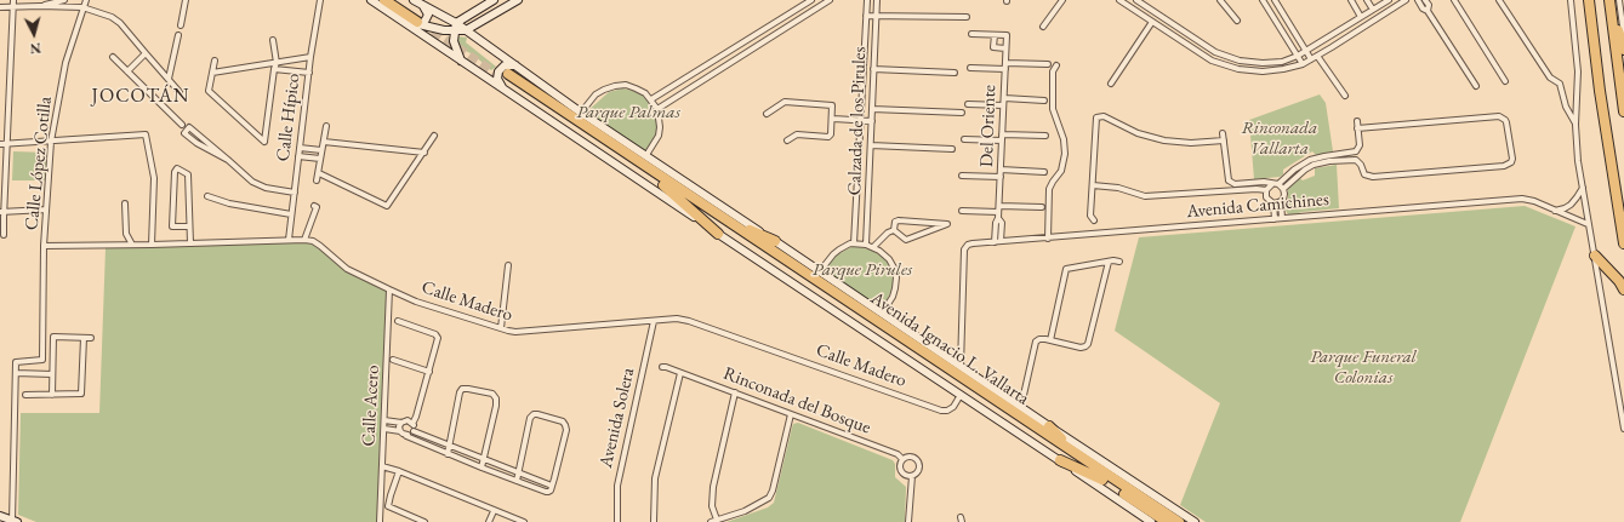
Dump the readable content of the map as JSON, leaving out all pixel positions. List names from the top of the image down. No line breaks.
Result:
{"streets":{"highway":["Avenida Ignacio L. Vallarta"],"street":["Calle Hípico","Calzada de los Pirules","Del Oriente","Calle López Cotilla","Avenida Camichines","Calle Madero","Rinconada del Bosque","Calle Acero","Avenida Solera"]},"crossings":[["Calle Hípico","Calle Madero"],["Calle López Cotilla","Calle Madero"],["Calle Madero","Avenida Ignacio L. Vallarta"],["Calle Madero","Calle Acero"],["Calle Madero","Avenida Solera"]],"districts":["JOCOTÁN"],"parks":["Parque Palmas","Rinconada Vallarta","Parque Pirules","Parque Funeral Colonias"],"north":"bottom"}
